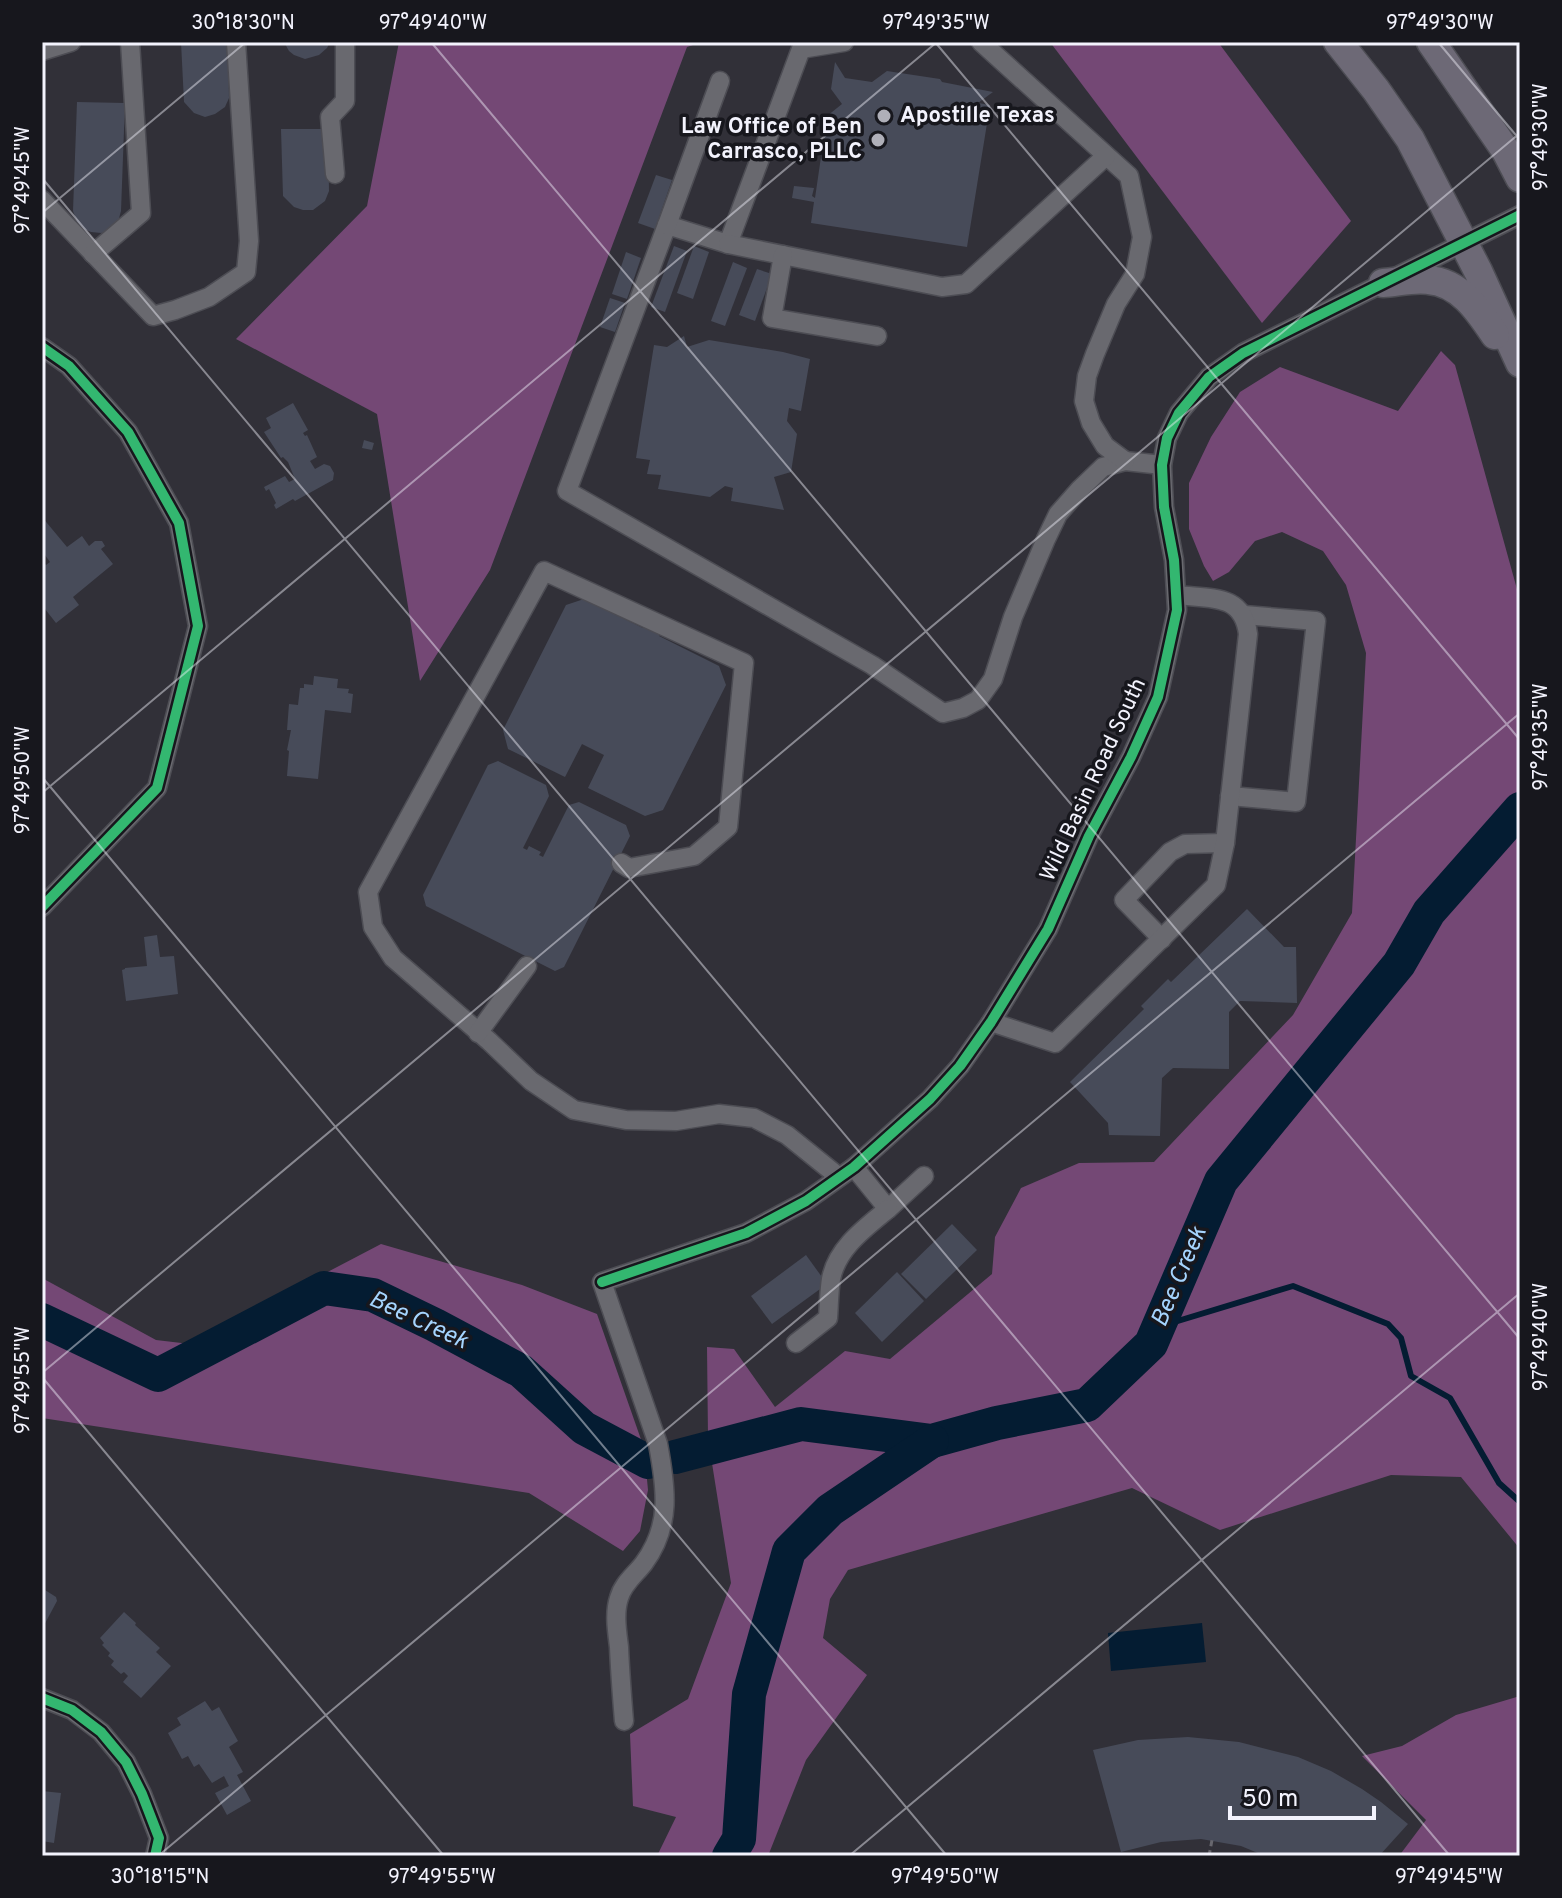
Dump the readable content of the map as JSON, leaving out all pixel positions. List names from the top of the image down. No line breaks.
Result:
{"streets":{"street":["Wild Basin Road South"]},"water":["Bee Creek"],"places":["Apostille Texas","Law Office of Ben Carrasco, PLLC"],"scale_bar":"50 m","coordinates":["30°18'30\"N","97°49'40\"W","97°49'35\"W","97°49'30\"W","97°49'45\"W","97°49'50\"W","97°49'55\"W","30°18'15\"N"]}
